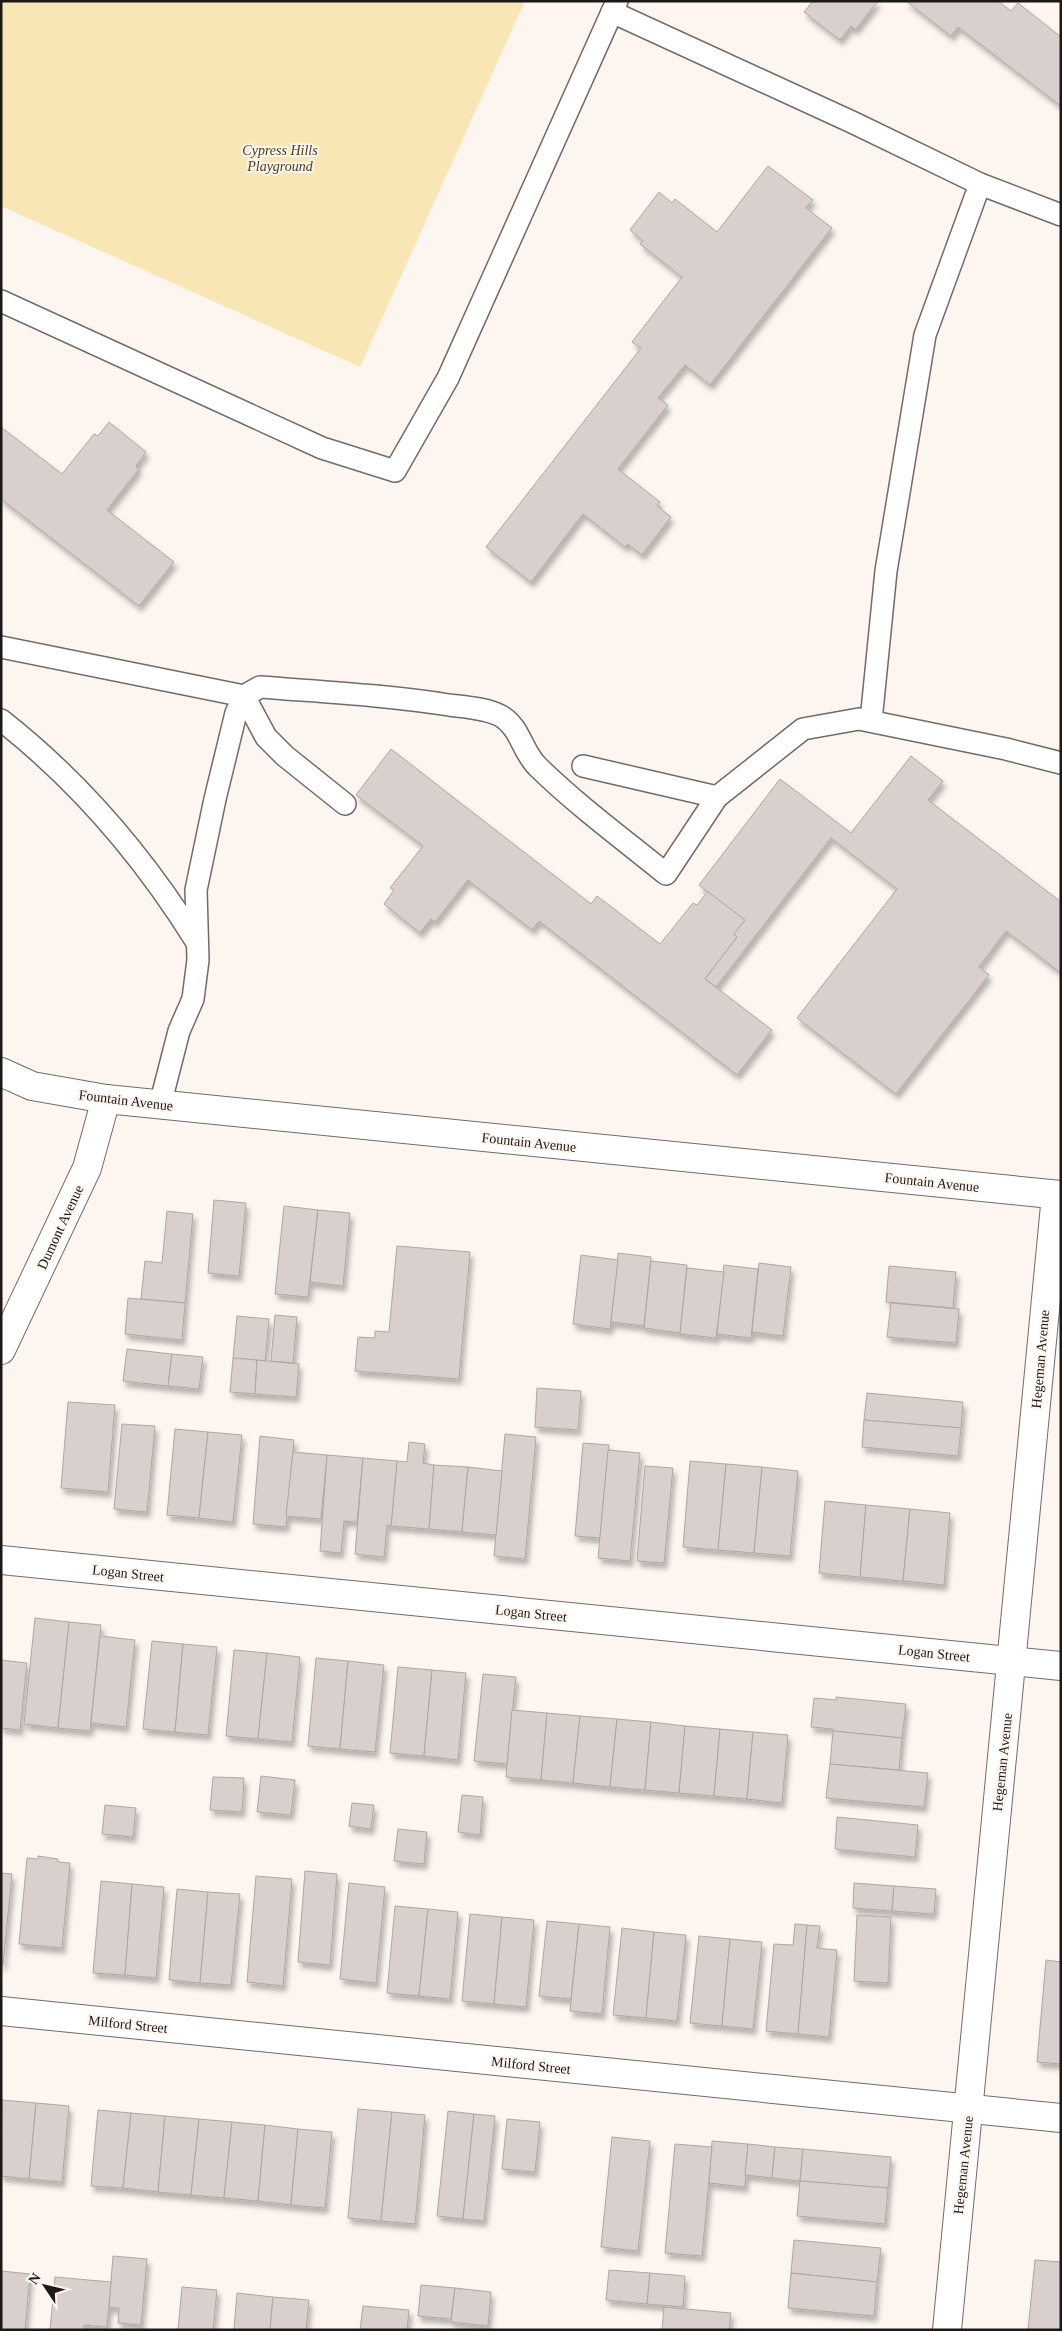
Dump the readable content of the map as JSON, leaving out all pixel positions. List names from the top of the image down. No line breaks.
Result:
{"streets":{"street":["Fountain Avenue","Dumont Avenue","Hegeman Avenue","Logan Street","Milford Street"]},"crossings":[["Fountain Avenue","Dumont Avenue"],["Fountain Avenue","Hegeman Avenue"],["Hegeman Avenue","Logan Street"],["Hegeman Avenue","Milford Street"]],"parks":["Cypress Hills Playground"],"north":"top left"}
